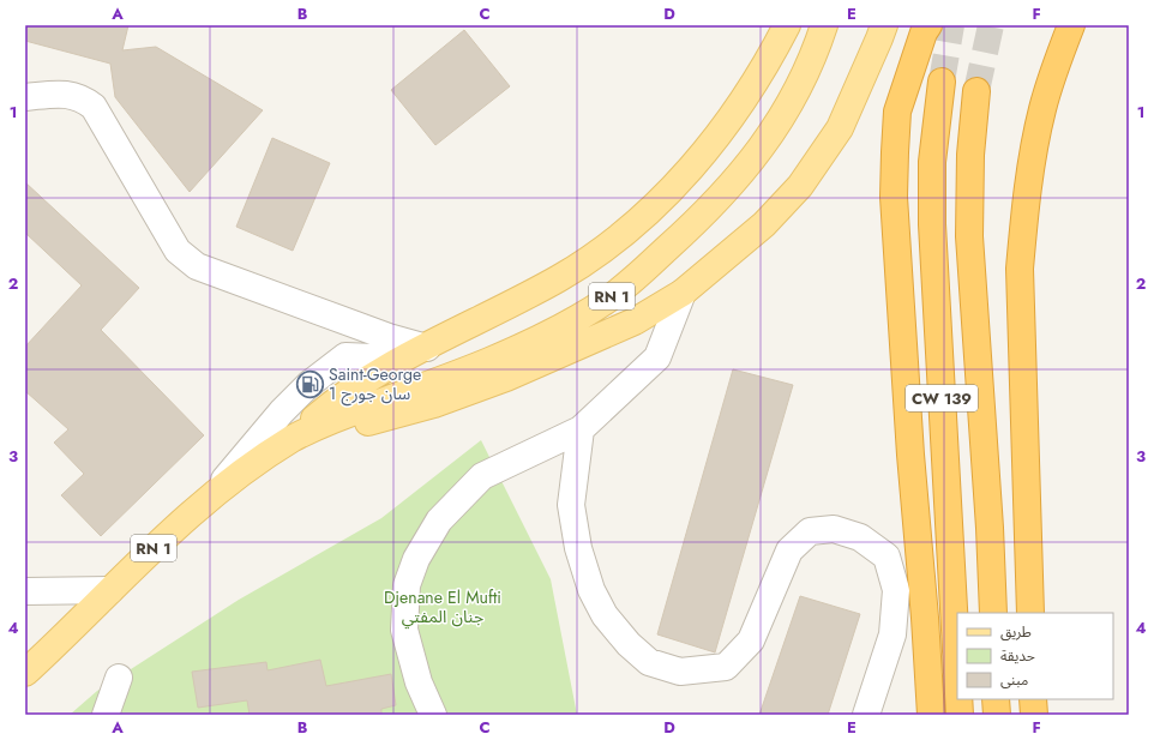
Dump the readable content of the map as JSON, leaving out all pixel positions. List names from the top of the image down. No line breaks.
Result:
{"streets":{"highway":["CW 139"],"main road":["RN 1"]},"parks":["Djenane El Mufti جنان المفتي"],"places":{"fuel station":["Saint-George 1 سان جورج"]},"legend":["طريق","حديقة","مبنى"],"grid":{"columns":["A","B","C","D","E","F"],"rows":["1","2","3","4"]}}
